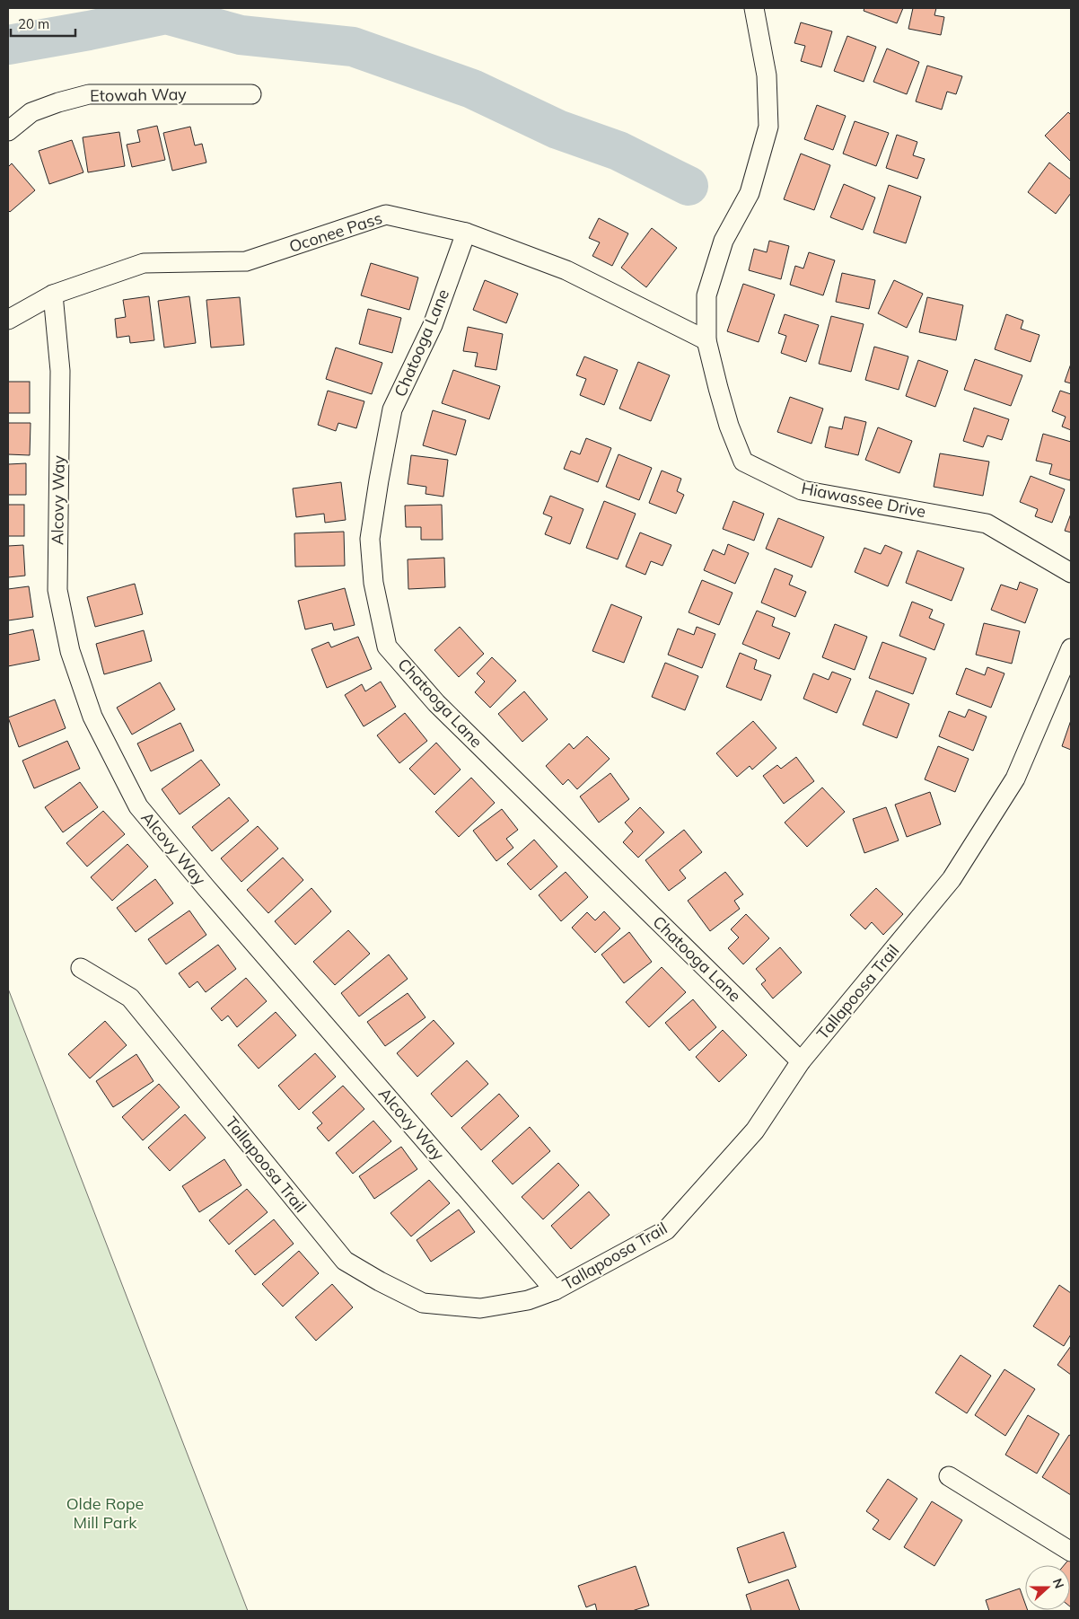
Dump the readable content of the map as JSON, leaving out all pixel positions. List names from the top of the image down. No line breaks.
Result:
{"streets":{"street":["Etowah Way","Oconee Pass","Chatooga Lane","Alcovy Way","Hiawassee Drive","Tallapoosa Trail"]},"crossings":[["Oconee Pass","Chatooga Lane"],["Oconee Pass","Alcovy Way"],["Oconee Pass","Hiawassee Drive"],["Chatooga Lane","Tallapoosa Trail"],["Alcovy Way","Tallapoosa Trail"]],"parks":["Olde Rope Mill Park"],"scale_bar":"20 m","north":"right"}
